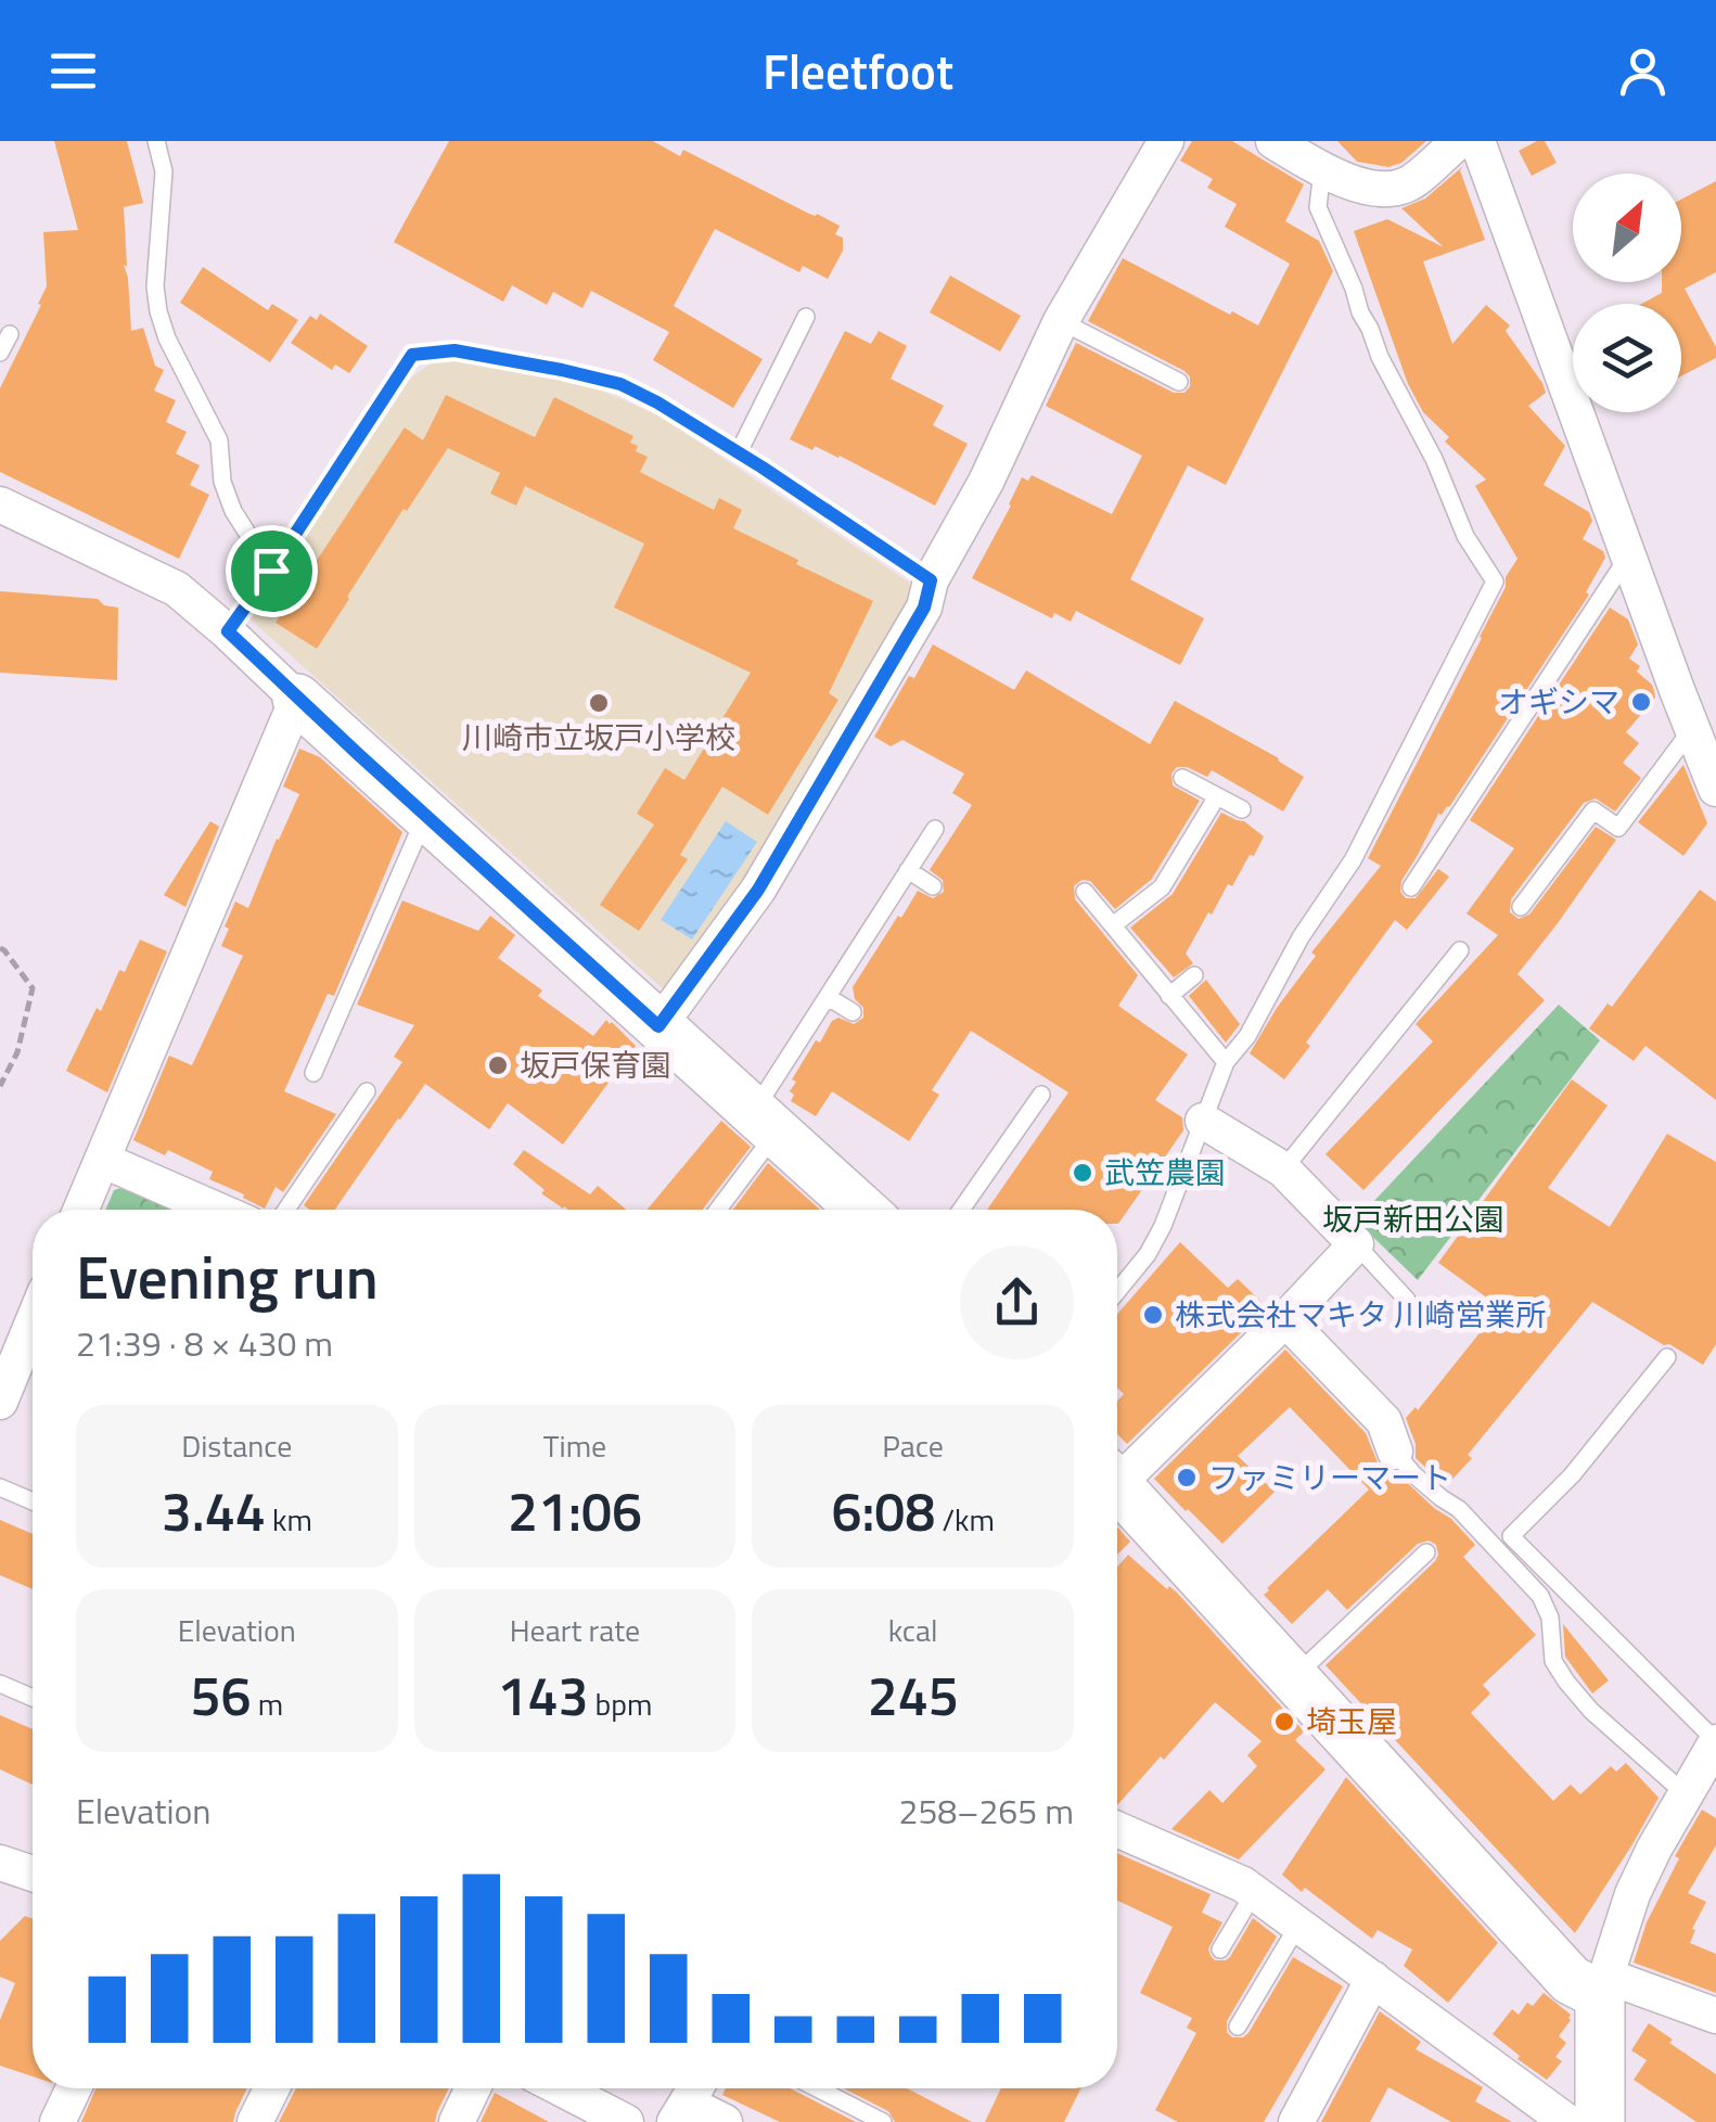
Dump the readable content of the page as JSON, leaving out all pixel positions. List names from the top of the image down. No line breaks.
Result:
{"parks":["坂戸新田公園"],"places":["オギシマ","川崎市立坂戸小学校","坂戸保育園","武笠農園","株式会社マキタ 川崎営業所","ファミリーマート","埼玉屋"],"north":"top right","page":{"header":"Fleetfoot","heading":["Evening run","21:39 · 8 × 430 m"],"stats":[["Distance","3.44 km"],["Time","21:06"],["Pace","6:08 /km"],["Elevation","56 m"],["Heart rate","143 bpm"],["kcal","245"]],"chart":["Elevation","258–265 m"]}}
